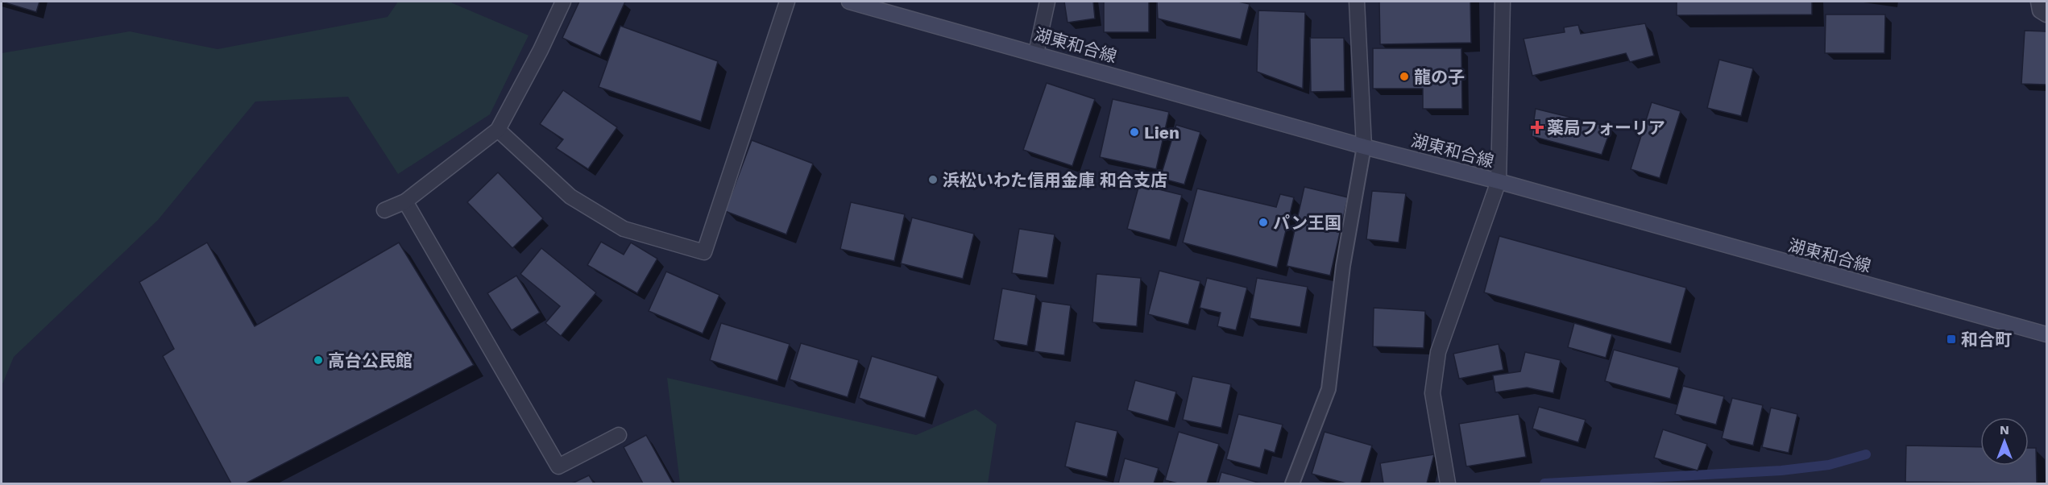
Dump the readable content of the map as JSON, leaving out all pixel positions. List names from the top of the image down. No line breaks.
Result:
{"streets":{"main road":["湖東和合線"]},"places":{"other":["龍の子","Lien","浜松いわた信用金庫 和合支店","パン王国","高台公民館"],"health":["薬局フォーリア"],"transit":["和合町"]},"north":"top"}
